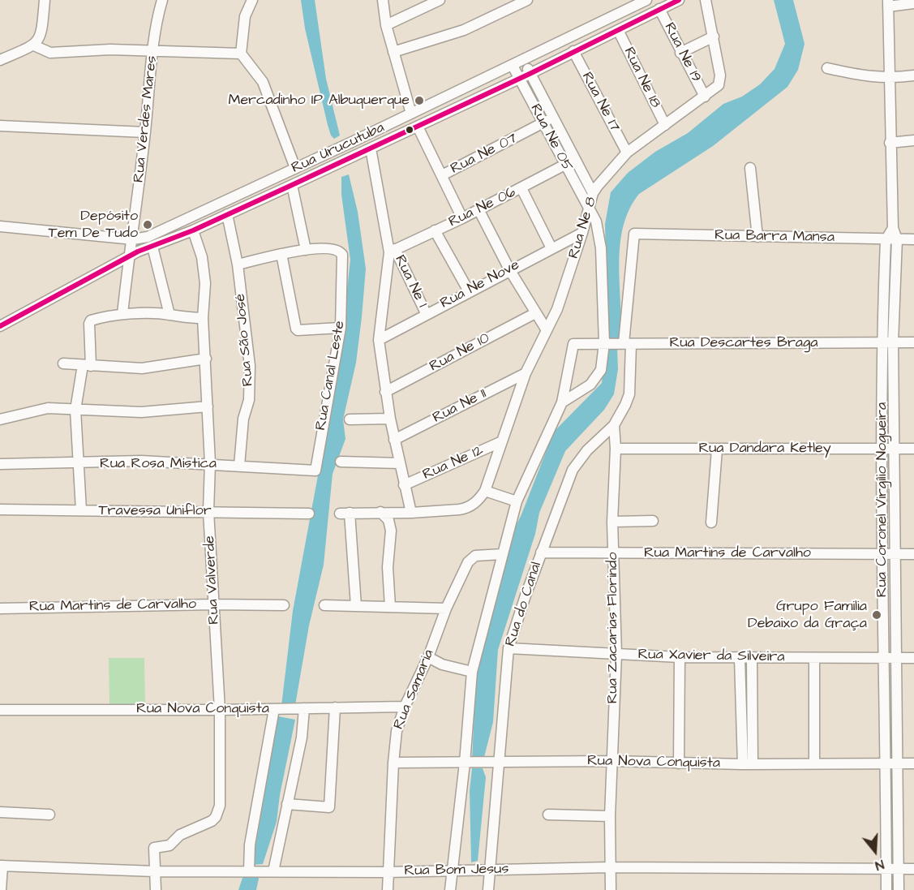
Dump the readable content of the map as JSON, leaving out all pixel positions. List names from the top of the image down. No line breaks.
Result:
{"streets":{"street":["Rua Ne 19","Rua Ne 18","Rua Ne 17","Rua Verdes Mares","Rua Ne 05","Rua Urucutuba","Rua Ne 07","Rua Ne 06","Rua Ne 8","Rua Barra Mansa","Rua Ne 1","Rua Ne Nove","Rua São José","Rua Descartes Braga","Rua Ne 10","Rua Canal Leste","Rua Ne 11","Rua Dandara Ketley","Rua Ne 12","Rua Rosa Mística","Rua Coronel Virgílio Nogueira","Travessa Uniflor","Rua Martins de Carvalho","Rua Valverde","Rua do Canal","Rua Zacarias Florindo","Rua Xavier da Silveira","Rua Samaria","Rua Nova Conquista","Rua Bom Jesus"]},"crossings":[["Rua Ne 19","Rua Urucutuba"],["Rua Ne 19","Rua Ne 8"],["Rua Ne 18","Rua Urucutuba"],["Rua Ne 18","Rua Ne 8"],["Rua Ne 17","Rua Urucutuba"],["Rua Ne 17","Rua Ne 8"],["Rua Verdes Mares","Rua Urucutuba"],["Rua Ne 05","Rua Urucutuba"],["Rua Ne 05","Rua Ne 07"],["Rua Ne 05","Rua Ne 06"],["Rua Ne 05","Rua Ne 8"],["Rua Ne 05","Rua Descartes Braga"],["Rua Urucutuba","Rua São José"],["Rua Urucutuba","Rua Valverde"],["Rua Ne 06","Rua Ne 1"],["Rua Ne 8","Rua Ne Nove"],["Rua Ne 8","Rua Ne 11"],["Rua Ne 8","Rua Ne 12"],["Rua Barra Mansa","Rua Coronel Virgílio Nogueira"],["Rua Barra Mansa","Rua do Canal"],["Rua Ne 1","Rua Ne Nove"],["Rua São José","Rua Rosa Mística"],["Rua Descartes Braga","Rua Coronel Virgílio Nogueira"],["Rua Descartes Braga","Rua do Canal"],["Rua Canal Leste","Rua Rosa Mística"],["Rua Dandara Ketley","Rua Coronel Virgílio Nogueira"],["Rua Dandara Ketley","Rua Zacarias Florindo"],["Rua Rosa Mística","Rua Valverde"],["Rua Coronel Virgílio Nogueira","Rua Martins de Carvalho"],["Rua Coronel Virgílio Nogueira","Rua Xavier da Silveira"],["Rua Coronel Virgílio Nogueira","Rua Nova Conquista"],["Rua Coronel Virgílio Nogueira","Rua Bom Jesus"],["Travessa Uniflor","Rua Valverde"],["Rua Martins de Carvalho","Rua Valverde"],["Rua Martins de Carvalho","Rua do Canal"],["Rua Martins de Carvalho","Rua Zacarias Florindo"],["Rua Valverde","Rua Nova Conquista"],["Rua Valverde","Rua Bom Jesus"],["Rua do Canal","Rua Zacarias Florindo"],["Rua do Canal","Rua Xavier da Silveira"],["Rua do Canal","Rua Nova Conquista"],["Rua do Canal","Rua Bom Jesus"],["Rua Zacarias Florindo","Rua Xavier da Silveira"],["Rua Zacarias Florindo","Rua Nova Conquista"],["Rua Zacarias Florindo","Rua Bom Jesus"],["Rua Samaria","Rua Nova Conquista"],["Rua Samaria","Rua Bom Jesus"]],"places":["Mercadinho IP Albuquerque","Depósito Tem De Tudo","Grupo Familia Debaixo da Graça"],"north":"bottom"}
